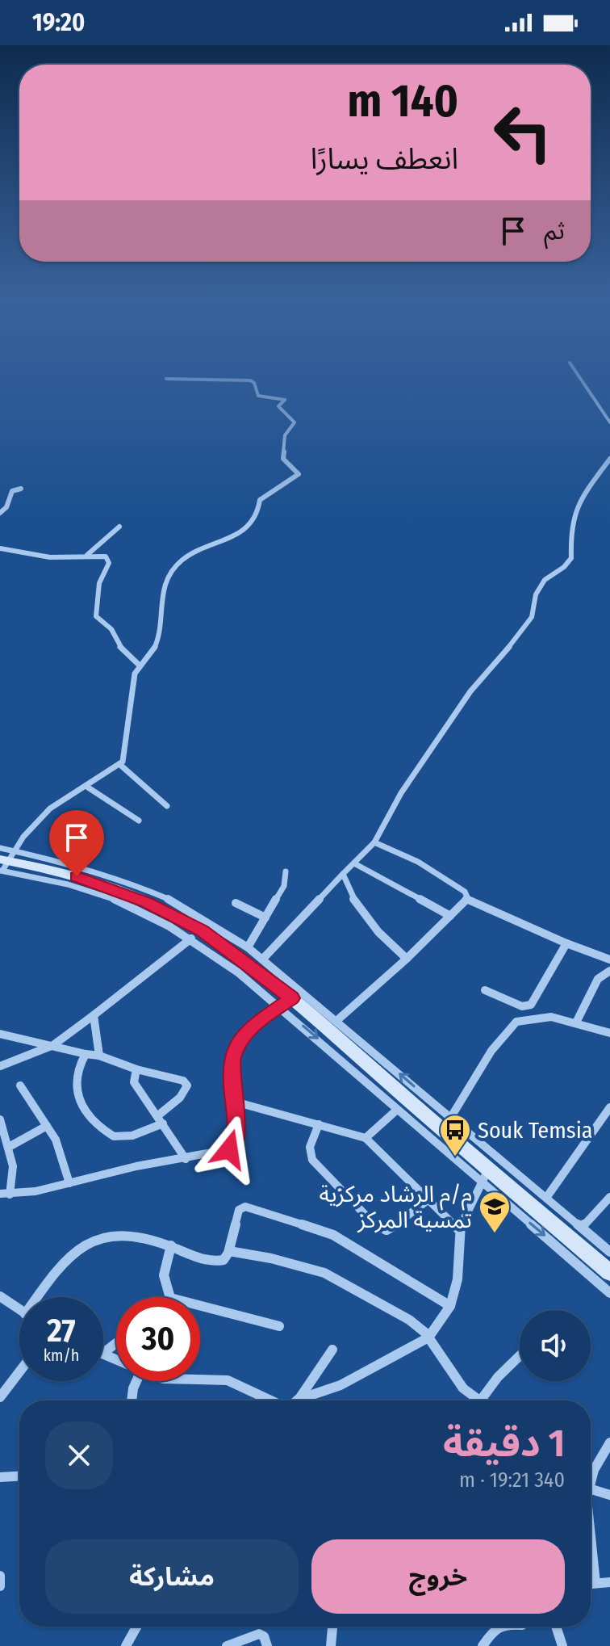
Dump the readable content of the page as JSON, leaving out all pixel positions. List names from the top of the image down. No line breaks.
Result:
{"places":{"bus stop":["Souk Temsia"],"school or university":["م/م الرشاد مركزية تمسية المركز"]},"page":{"status":"19:20","turn":["140 m","انعطف يسارًا"],"then":"ثم","speed":"27 km/h","limit":"30","heading":["1 دقيقة","340 m · 19:21"],"buttons":["خروج","مشاركة"]}}
